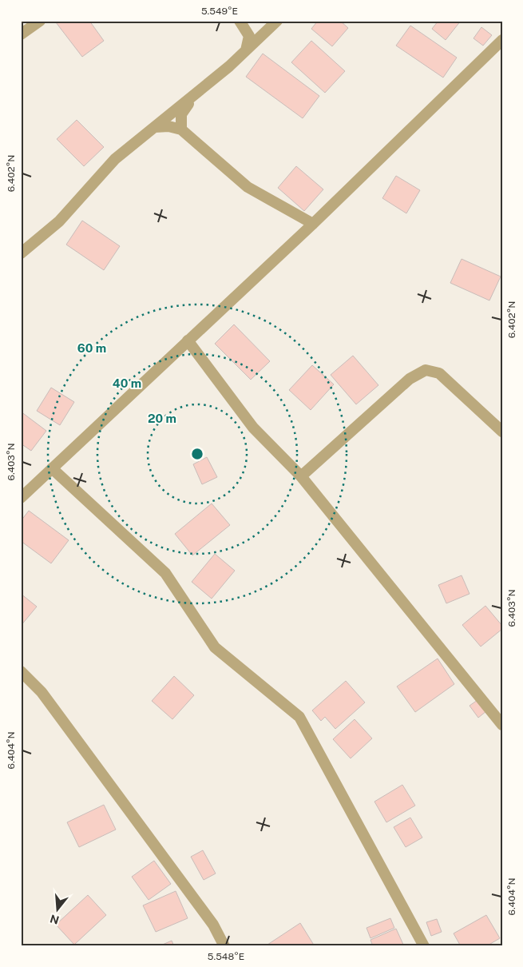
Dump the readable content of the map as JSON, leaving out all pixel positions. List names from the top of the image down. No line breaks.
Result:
{"north":"bottom","coordinates":["5.549°E","6.402°N","6.403°N","6.404°N","5.548°E"],"rings":["60 m","40 m","20 m"]}
